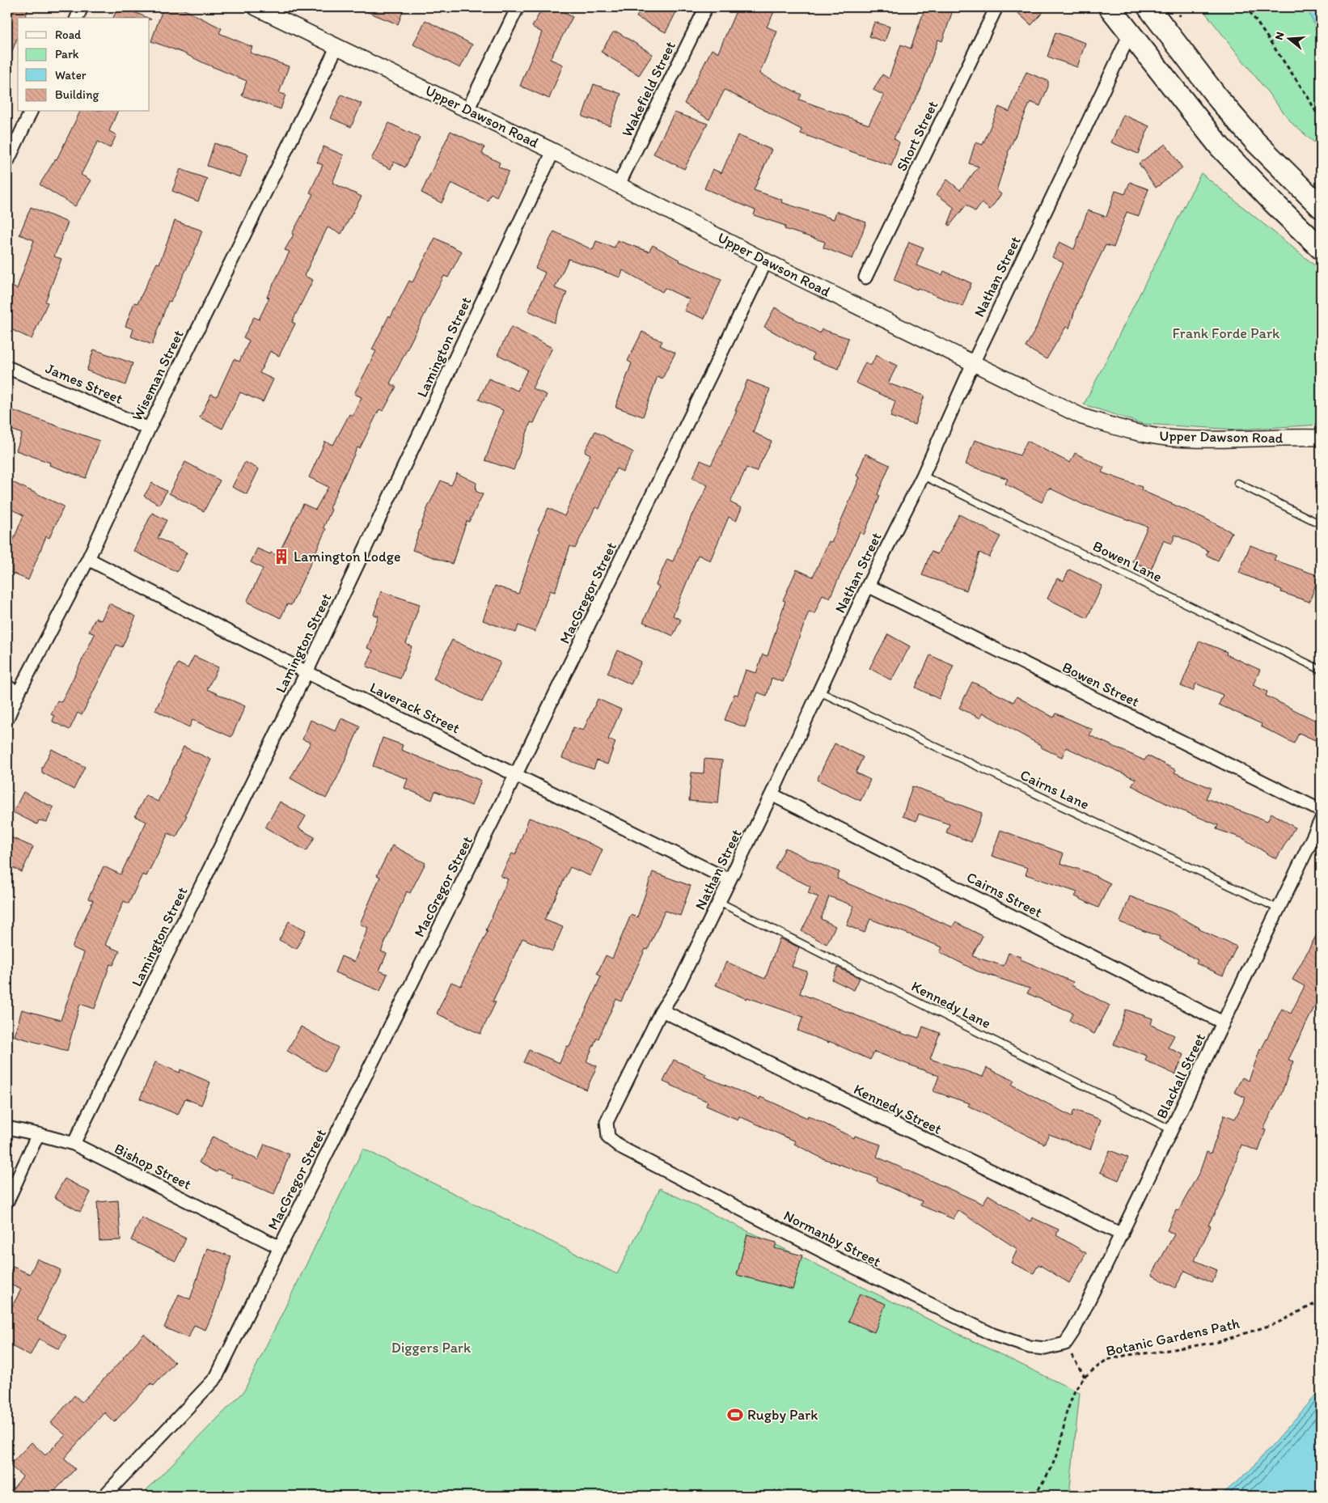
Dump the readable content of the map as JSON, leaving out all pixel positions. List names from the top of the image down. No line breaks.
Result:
{"streets":{"street":["Wakefield Street","Upper Dawson Road","Short Street","Nathan Street","Lamington Street","Wiseman Street","James Street","MacGregor Street","Bowen Street","Laverack Street","Cairns Street","Blackall Street","Kennedy Street","Bishop Street","Normanby Street"],"lane":["Bowen Lane","Cairns Lane","Kennedy Lane"],"path":["Botanic Gardens Path"]},"crossings":[["Wakefield Street","Upper Dawson Road"],["Upper Dawson Road","Nathan Street"],["Upper Dawson Road","Lamington Street"],["Upper Dawson Road","Wiseman Street"],["Upper Dawson Road","MacGregor Street"],["Nathan Street","Bowen Lane"],["Nathan Street","Bowen Street"],["Nathan Street","Laverack Street"],["Nathan Street","Cairns Lane"],["Nathan Street","Cairns Street"],["Nathan Street","Kennedy Lane"],["Nathan Street","Kennedy Street"],["Nathan Street","Normanby Street"],["Lamington Street","Laverack Street"],["Lamington Street","Bishop Street"],["Wiseman Street","James Street"],["Wiseman Street","Laverack Street"],["MacGregor Street","Laverack Street"],["MacGregor Street","Bishop Street"],["Cairns Lane","Blackall Street"],["Cairns Street","Blackall Street"],["Kennedy Lane","Blackall Street"],["Blackall Street","Kennedy Street"],["Blackall Street","Normanby Street"]],"parks":["Frank Forde Park","Diggers Park"],"places":{"building":["Lamington Lodge"],"sports":["Rugby Park"]},"legend":["Road","Park","Water","Building"],"north":"left"}
